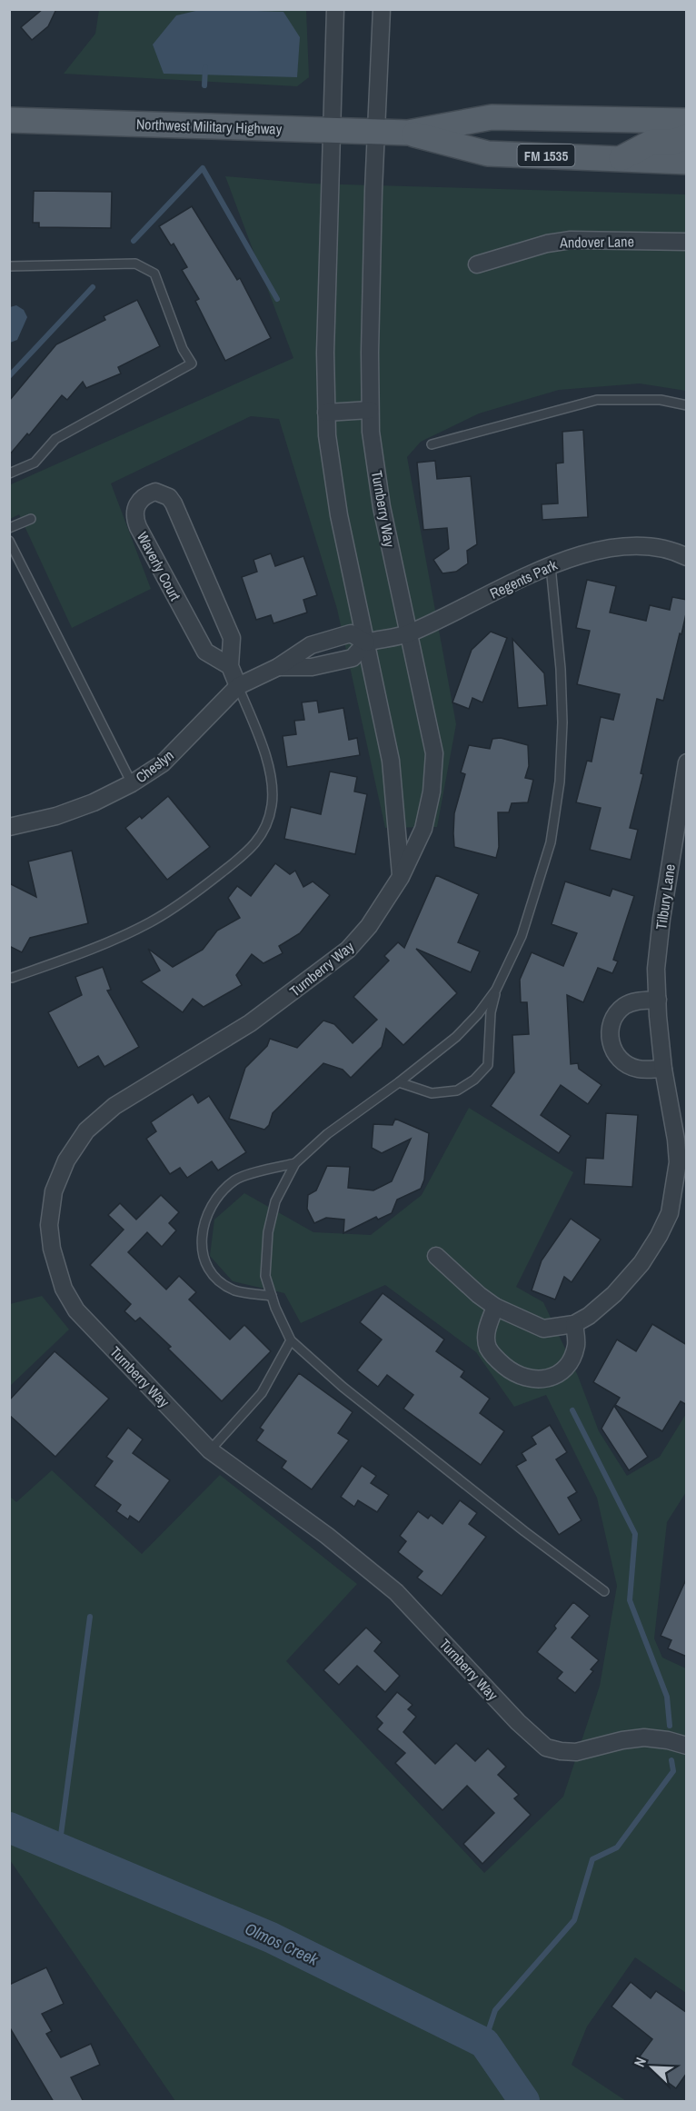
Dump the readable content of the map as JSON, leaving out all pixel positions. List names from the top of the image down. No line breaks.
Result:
{"streets":{"main road":["Northwest Military Highway","FM 1535"],"street":["Andover Lane","Turnberry Way","Waverly Court","Regents Park","Cheslyn","Tilbury Lane"]},"crossings":[["Northwest Military Highway","Turnberry Way"],["Turnberry Way","Regents Park"],["Waverly Court","Cheslyn"],["Regents Park","Cheslyn"]],"water":["Olmos Creek"],"north":"top left"}
